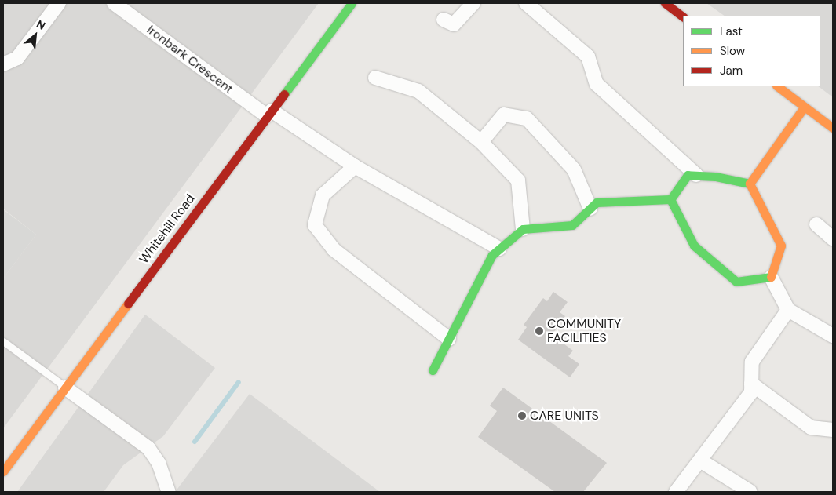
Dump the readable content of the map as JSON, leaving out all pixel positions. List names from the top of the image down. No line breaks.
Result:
{"streets":{"street":["Ironbark Crescent","Whitehill Road"]},"crossings":[["Ironbark Crescent","Whitehill Road"]],"places":["COMMUNITY FACILITIES","CARE UNITS"],"legend":["Fast","Slow","Jam"],"north":"top right"}
